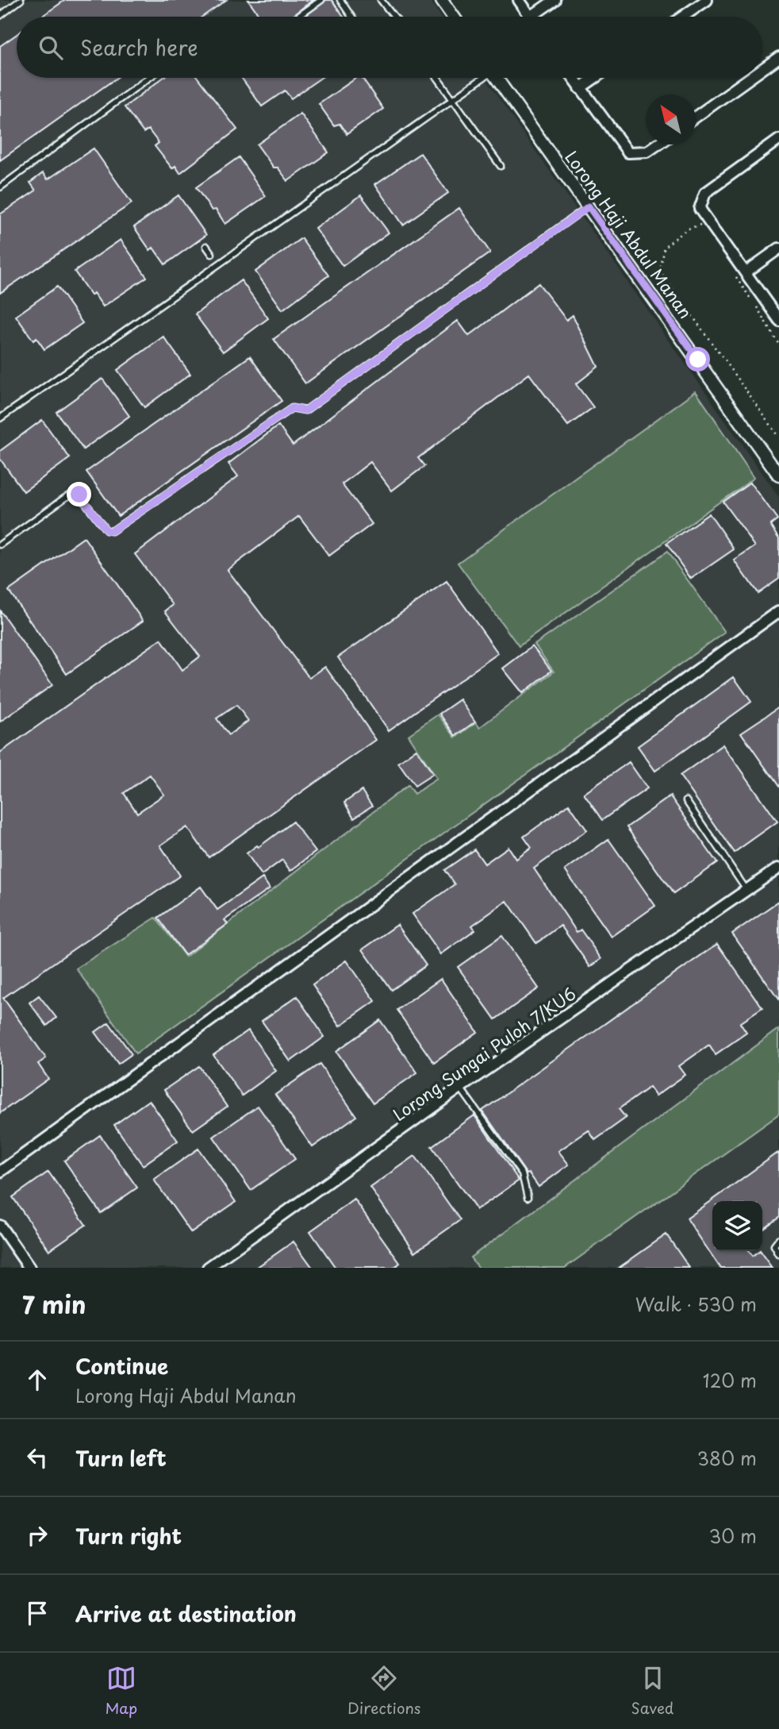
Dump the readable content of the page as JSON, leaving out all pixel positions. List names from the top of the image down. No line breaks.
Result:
{"streets":{"street":["Lorong Haji Abdul Manan","Lorong Sungai Puloh 7/KU6"]},"north":"top left","page":{"search":"Search here","heading":["7 min","Walk · 530 m"],"list":[["Continue","Lorong Haji Abdul Manan","120 m"],["Turn left","380 m"],["Turn right","30 m"],"Arrive at destination"],"nav":["Map","Directions","Saved"]}}
